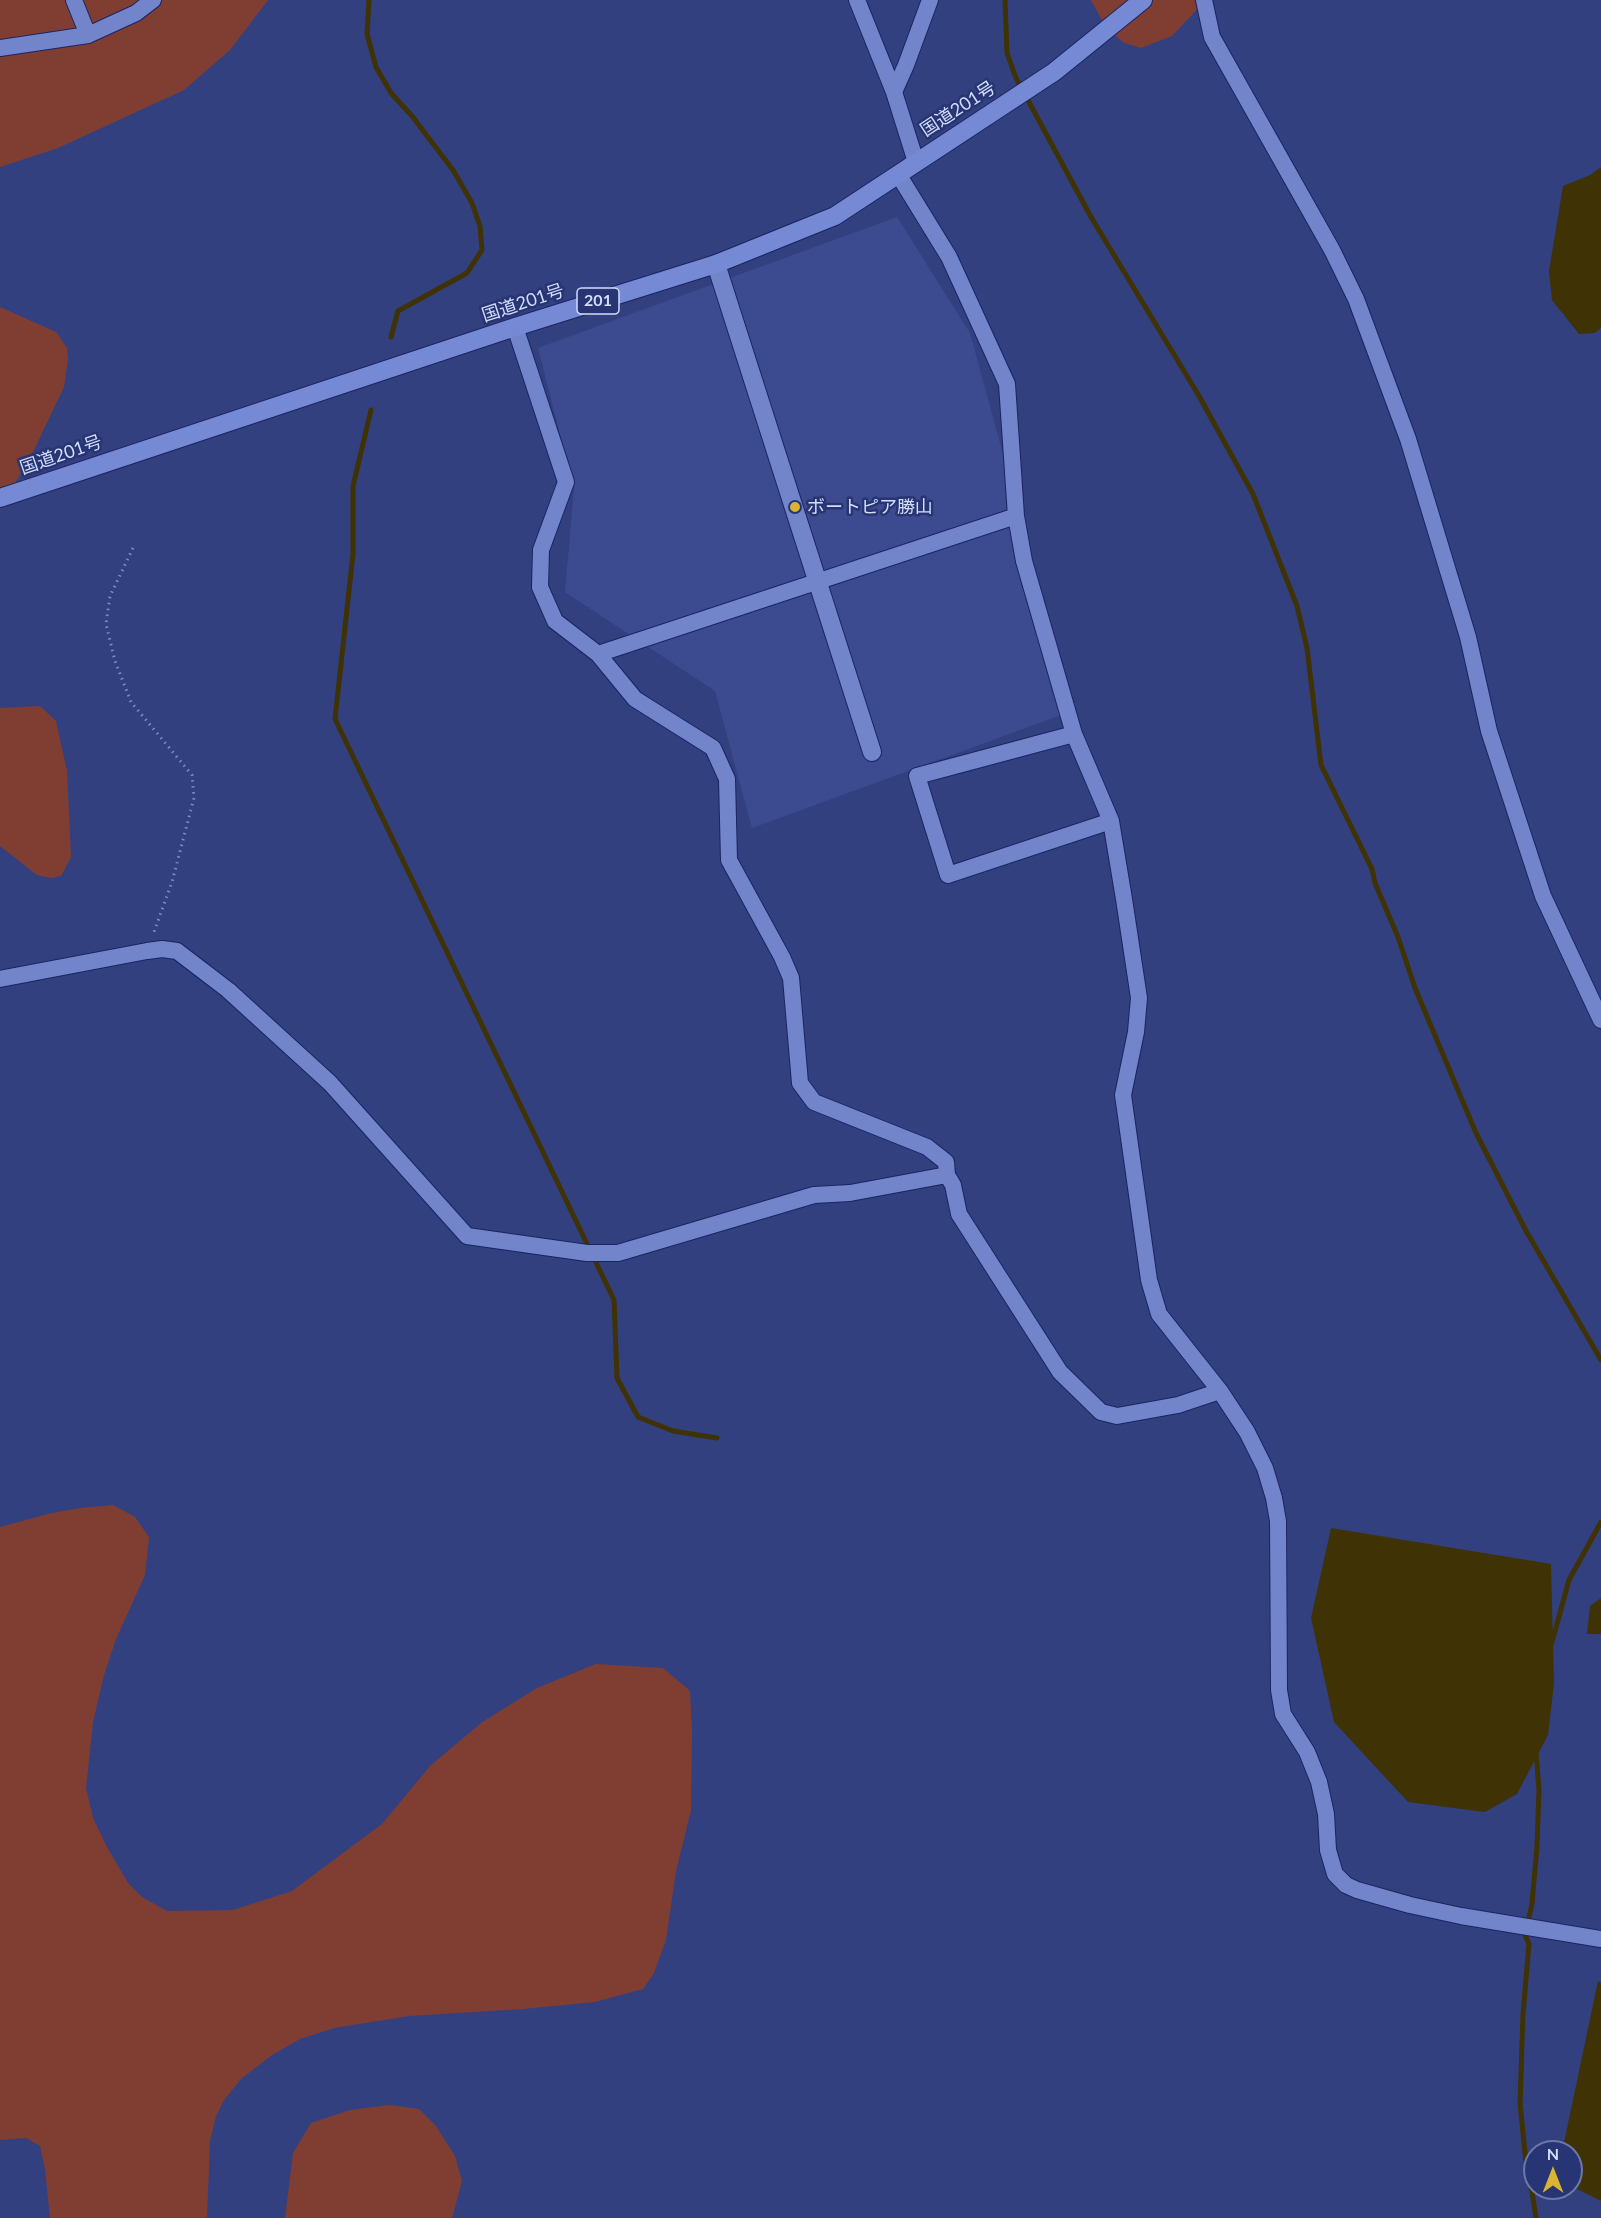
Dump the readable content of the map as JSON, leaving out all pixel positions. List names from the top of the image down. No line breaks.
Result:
{"streets":{"highway":["国道201号","201"]},"places":["ボートピア勝山"],"north":"top"}
